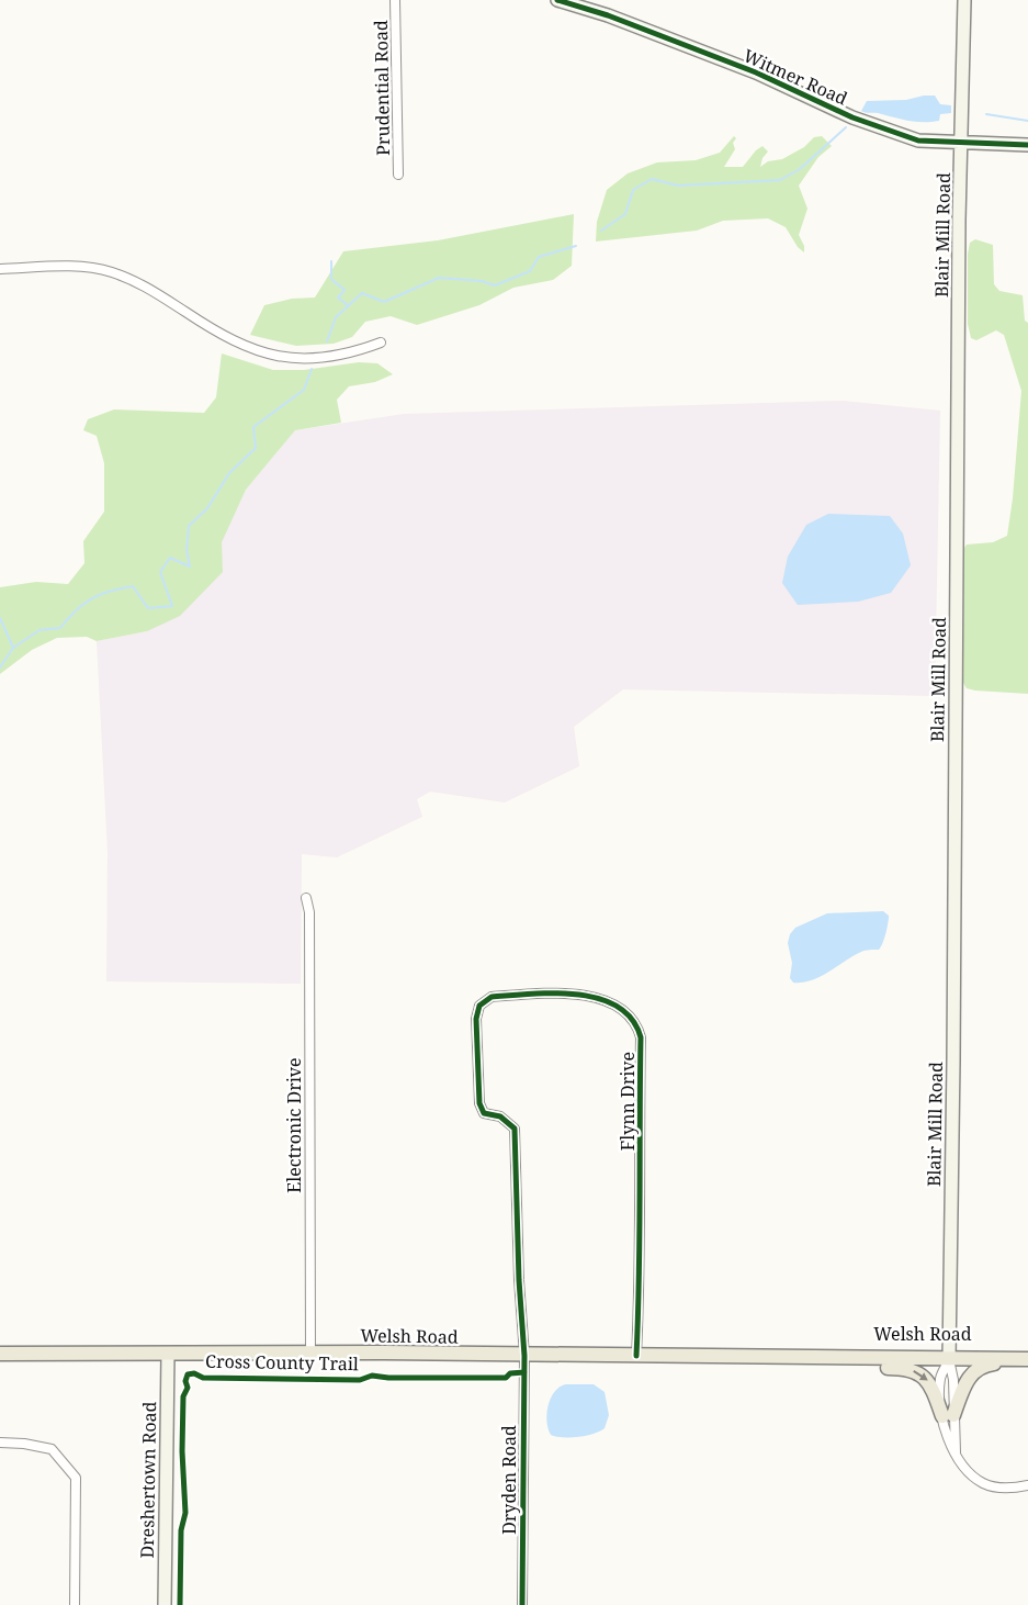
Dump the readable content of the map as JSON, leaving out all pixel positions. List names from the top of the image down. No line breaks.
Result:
{"streets":{"main road":["Witmer Road","Blair Mill Road","Welsh Road","Dreshertown Road"],"street":["Prudential Road","Flynn Drive","Electronic Drive","Dryden Road"],"cycle path":["Cross County Trail"]},"crossings":[["Witmer Road","Blair Mill Road"],["Blair Mill Road","Welsh Road"],["Flynn Drive","Welsh Road"],["Flynn Drive","Dryden Road"],["Electronic Drive","Welsh Road"],["Welsh Road","Dreshertown Road"],["Welsh Road","Dryden Road"]]}
